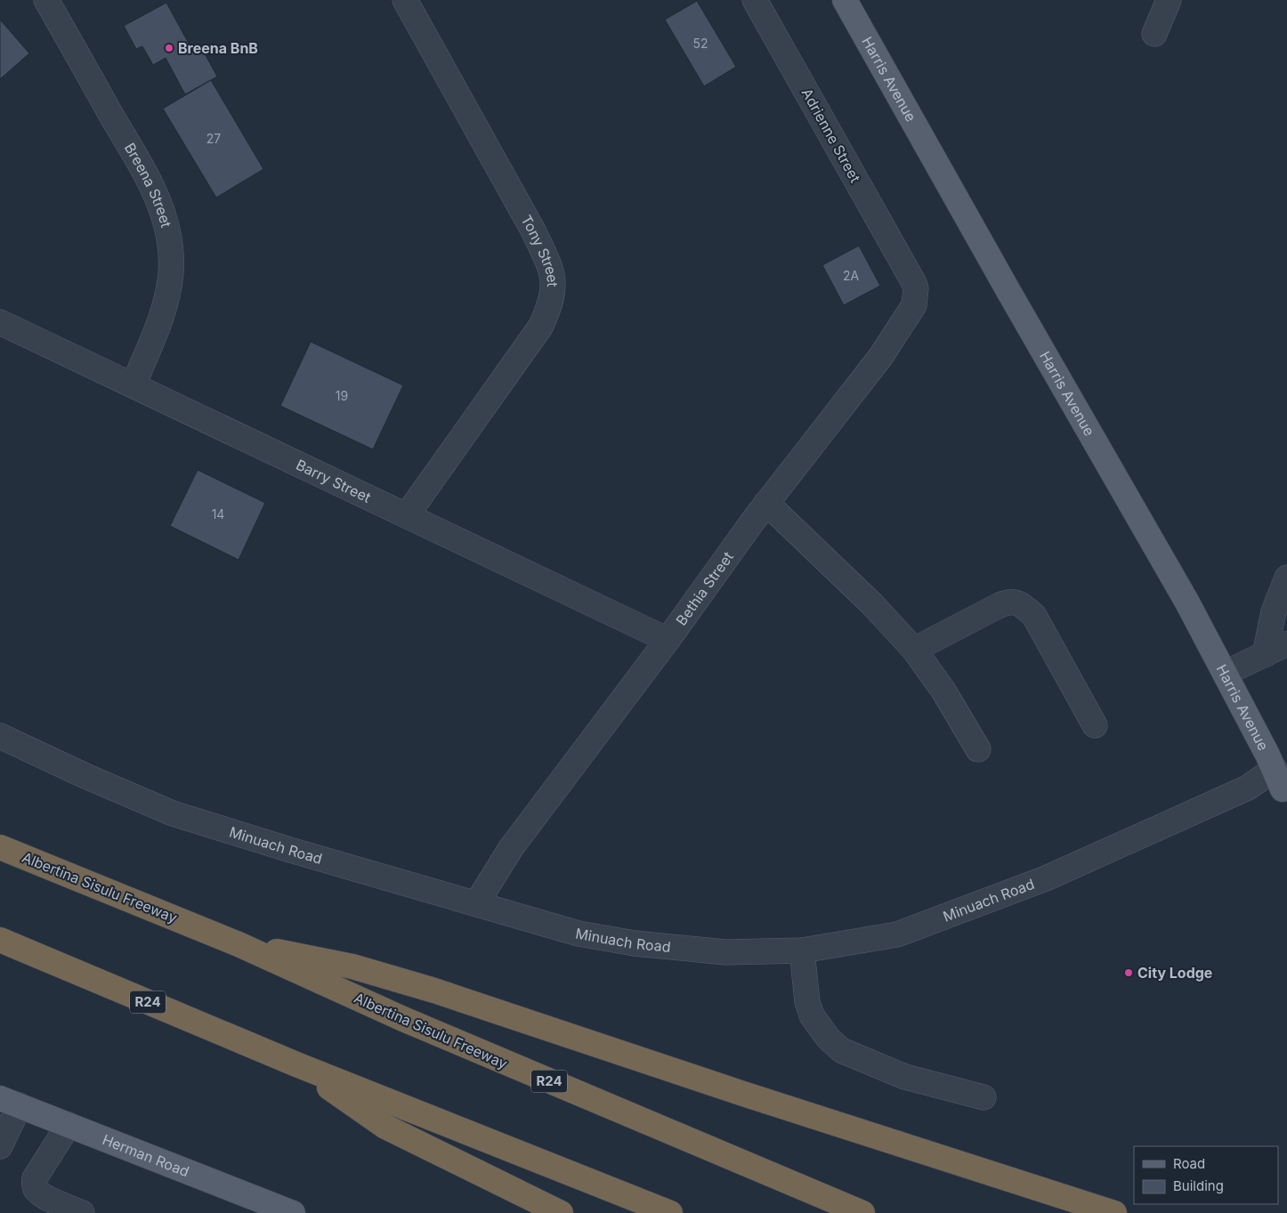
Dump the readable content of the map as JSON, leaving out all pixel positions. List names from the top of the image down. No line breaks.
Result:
{"streets":{"highway":["Albertina Sisulu Freeway","R24"],"main road":["Harris Avenue","Herman Road"],"street":["Adrienne Street","Breena Street","Tony Street","Barry Street","Bethia Street","Minuach Road"]},"crossings":[["Harris Avenue","Minuach Road"],["Adrienne Street","Bethia Street"],["Breena Street","Barry Street"],["Tony Street","Barry Street"],["Barry Street","Bethia Street"],["Bethia Street","Minuach Road"]],"places":["Breena BnB","City Lodge"],"house_numbers":["52","27","2A","19","14"],"legend":["Road","Building"]}
